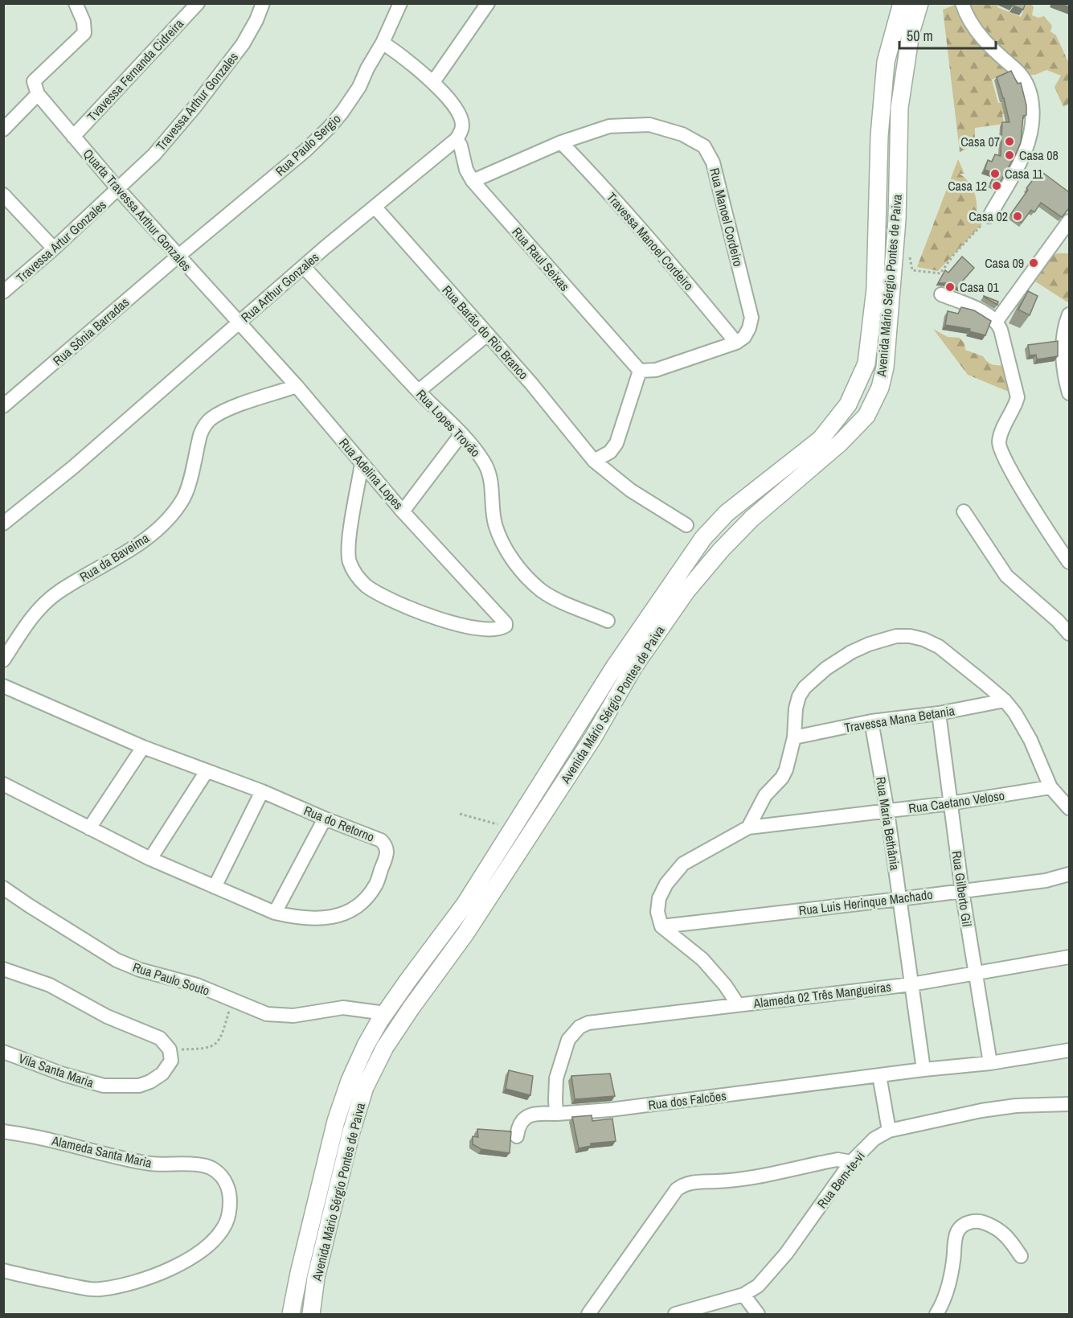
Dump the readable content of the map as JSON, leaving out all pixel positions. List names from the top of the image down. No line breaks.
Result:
{"streets":{"main road":["Avenida Mário Sérgio Pontes de Paiva"],"street":["Tvavessa Fernanda Cidreira","Travessa Arthur Gonzales","Rua Paulo Sergio","Quarta Travessa Arthur Gonzales","Rua Manoel Cordeiro","Travessa Artur Gonzales","Travessa Manoel Cordeiro","Rua Raul Seixas","Rua Arthur Gonzales","Rua Sônia Barradas","Rua Barão do Rio Branco","Rua Lopes Trovão","Rua Adelina Lopes","Rua da Baveima","Travessa Mana Betania","Rua Caetano Veloso","Rua do Retorno","Rua Maria Bethânia","Rua Gilberto Gil","Rua Luis Herinque Machado","Rua Paulo Souto","Alameda 02 Três Mangueiras","Vila Santa Maria","Rua dos Falcões","Alameda Santa Maria","Rua Bem-te-vi"]},"crossings":[["Tvavessa Fernanda Cidreira","Quarta Travessa Arthur Gonzales"],["Travessa Arthur Gonzales","Quarta Travessa Arthur Gonzales"],["Travessa Arthur Gonzales","Travessa Artur Gonzales"],["Rua Paulo Sergio","Quarta Travessa Arthur Gonzales"],["Rua Paulo Sergio","Rua Sônia Barradas"],["Quarta Travessa Arthur Gonzales","Travessa Artur Gonzales"],["Quarta Travessa Arthur Gonzales","Rua Arthur Gonzales"],["Quarta Travessa Arthur Gonzales","Rua Sônia Barradas"],["Quarta Travessa Arthur Gonzales","Rua Adelina Lopes"],["Rua Manoel Cordeiro","Travessa Manoel Cordeiro"],["Rua Manoel Cordeiro","Rua Raul Seixas"],["Rua Raul Seixas","Rua Arthur Gonzales"],["Avenida Mário Sérgio Pontes de Paiva","Rua Paulo Souto"],["Rua Arthur Gonzales","Rua Barão do Rio Branco"],["Rua Arthur Gonzales","Rua Lopes Trovão"],["Rua Arthur Gonzales","Rua Adelina Lopes"],["Rua Adelina Lopes","Rua da Baveima"],["Travessa Mana Betania","Rua Maria Bethânia"],["Travessa Mana Betania","Rua Gilberto Gil"],["Rua Caetano Veloso","Rua Maria Bethânia"],["Rua Caetano Veloso","Rua Gilberto Gil"],["Rua Maria Bethânia","Rua Luis Herinque Machado"],["Rua Maria Bethânia","Alameda 02 Três Mangueiras"],["Rua Maria Bethânia","Rua dos Falcões"],["Rua Gilberto Gil","Rua Luis Herinque Machado"],["Rua Gilberto Gil","Alameda 02 Três Mangueiras"],["Rua Gilberto Gil","Rua dos Falcões"],["Rua Luis Herinque Machado","Alameda 02 Três Mangueiras"]],"places":["Casa 07","Casa 08","Casa 11","Casa 12","Casa 02","Casa 09","Casa 01"],"scale_bar":"50 m"}
